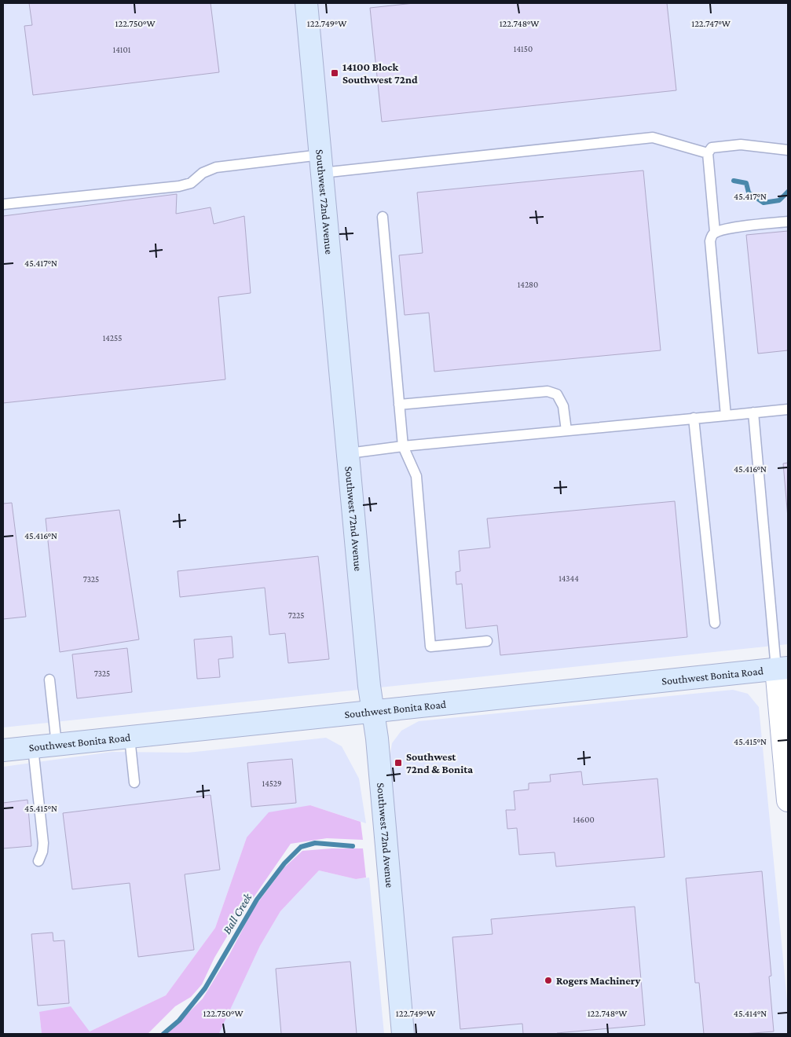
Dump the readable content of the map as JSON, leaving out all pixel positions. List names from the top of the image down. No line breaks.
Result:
{"streets":{"main road":["Southwest 72nd Avenue","Southwest Bonita Road"]},"crossings":[["Southwest 72nd Avenue","Southwest Bonita Road"]],"water":["Ball Creek"],"places":{"transit":["14100 Block Southwest 72nd","Southwest 72nd & Bonita"],"other":["Rogers Machinery"]},"house_numbers":["14150","14101","14280","14255","14344","7325","7225","7325","14529","14600"],"coordinates":["122.750°W","122.749°W","122.748°W","122.747°W","45.417°N","45.416°N","45.415°N","45.414°N"]}
